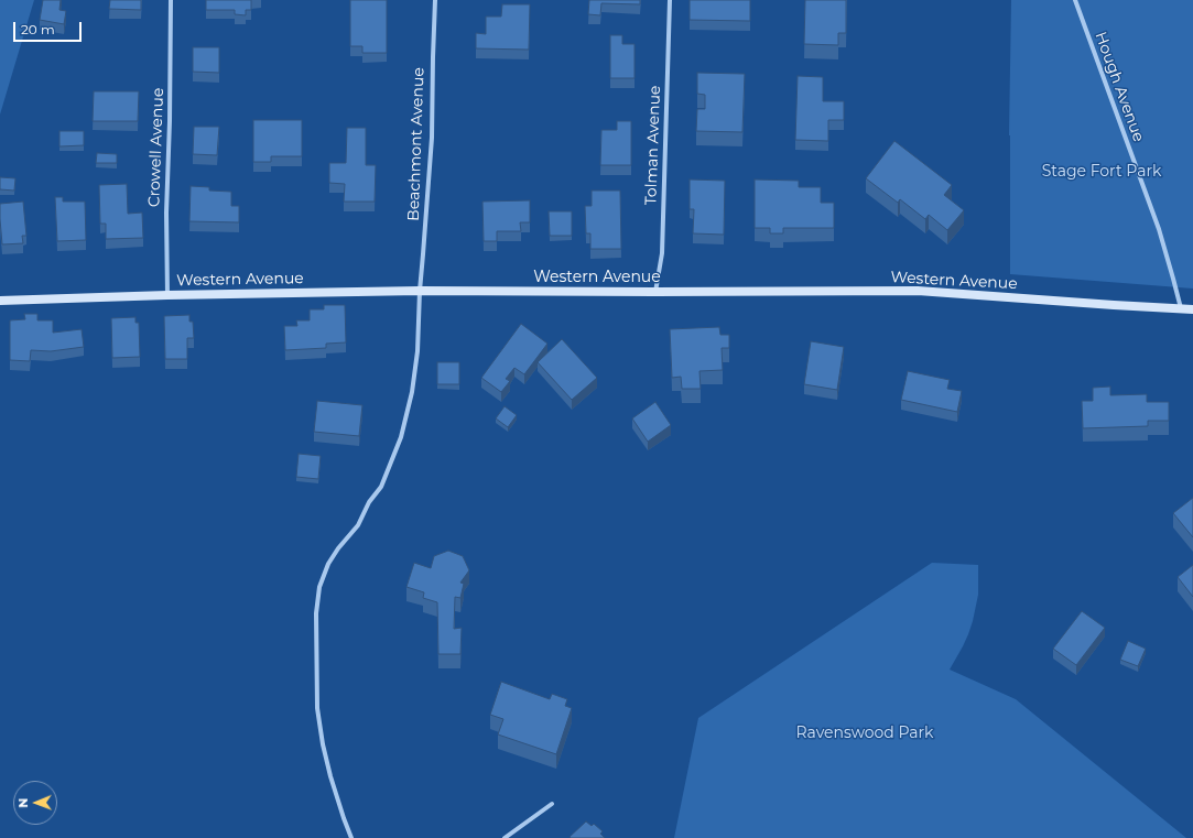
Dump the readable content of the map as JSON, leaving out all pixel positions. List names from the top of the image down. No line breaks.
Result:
{"streets":{"main road":["Western Avenue"],"street":["Hough Avenue","Beachmont Avenue","Tolman Avenue","Crowell Avenue"]},"crossings":[["Hough Avenue","Western Avenue"],["Beachmont Avenue","Western Avenue"],["Tolman Avenue","Western Avenue"],["Crowell Avenue","Western Avenue"]],"parks":["Stage Fort Park","Ravenswood Park"],"scale_bar":"20 m","north":"left"}
